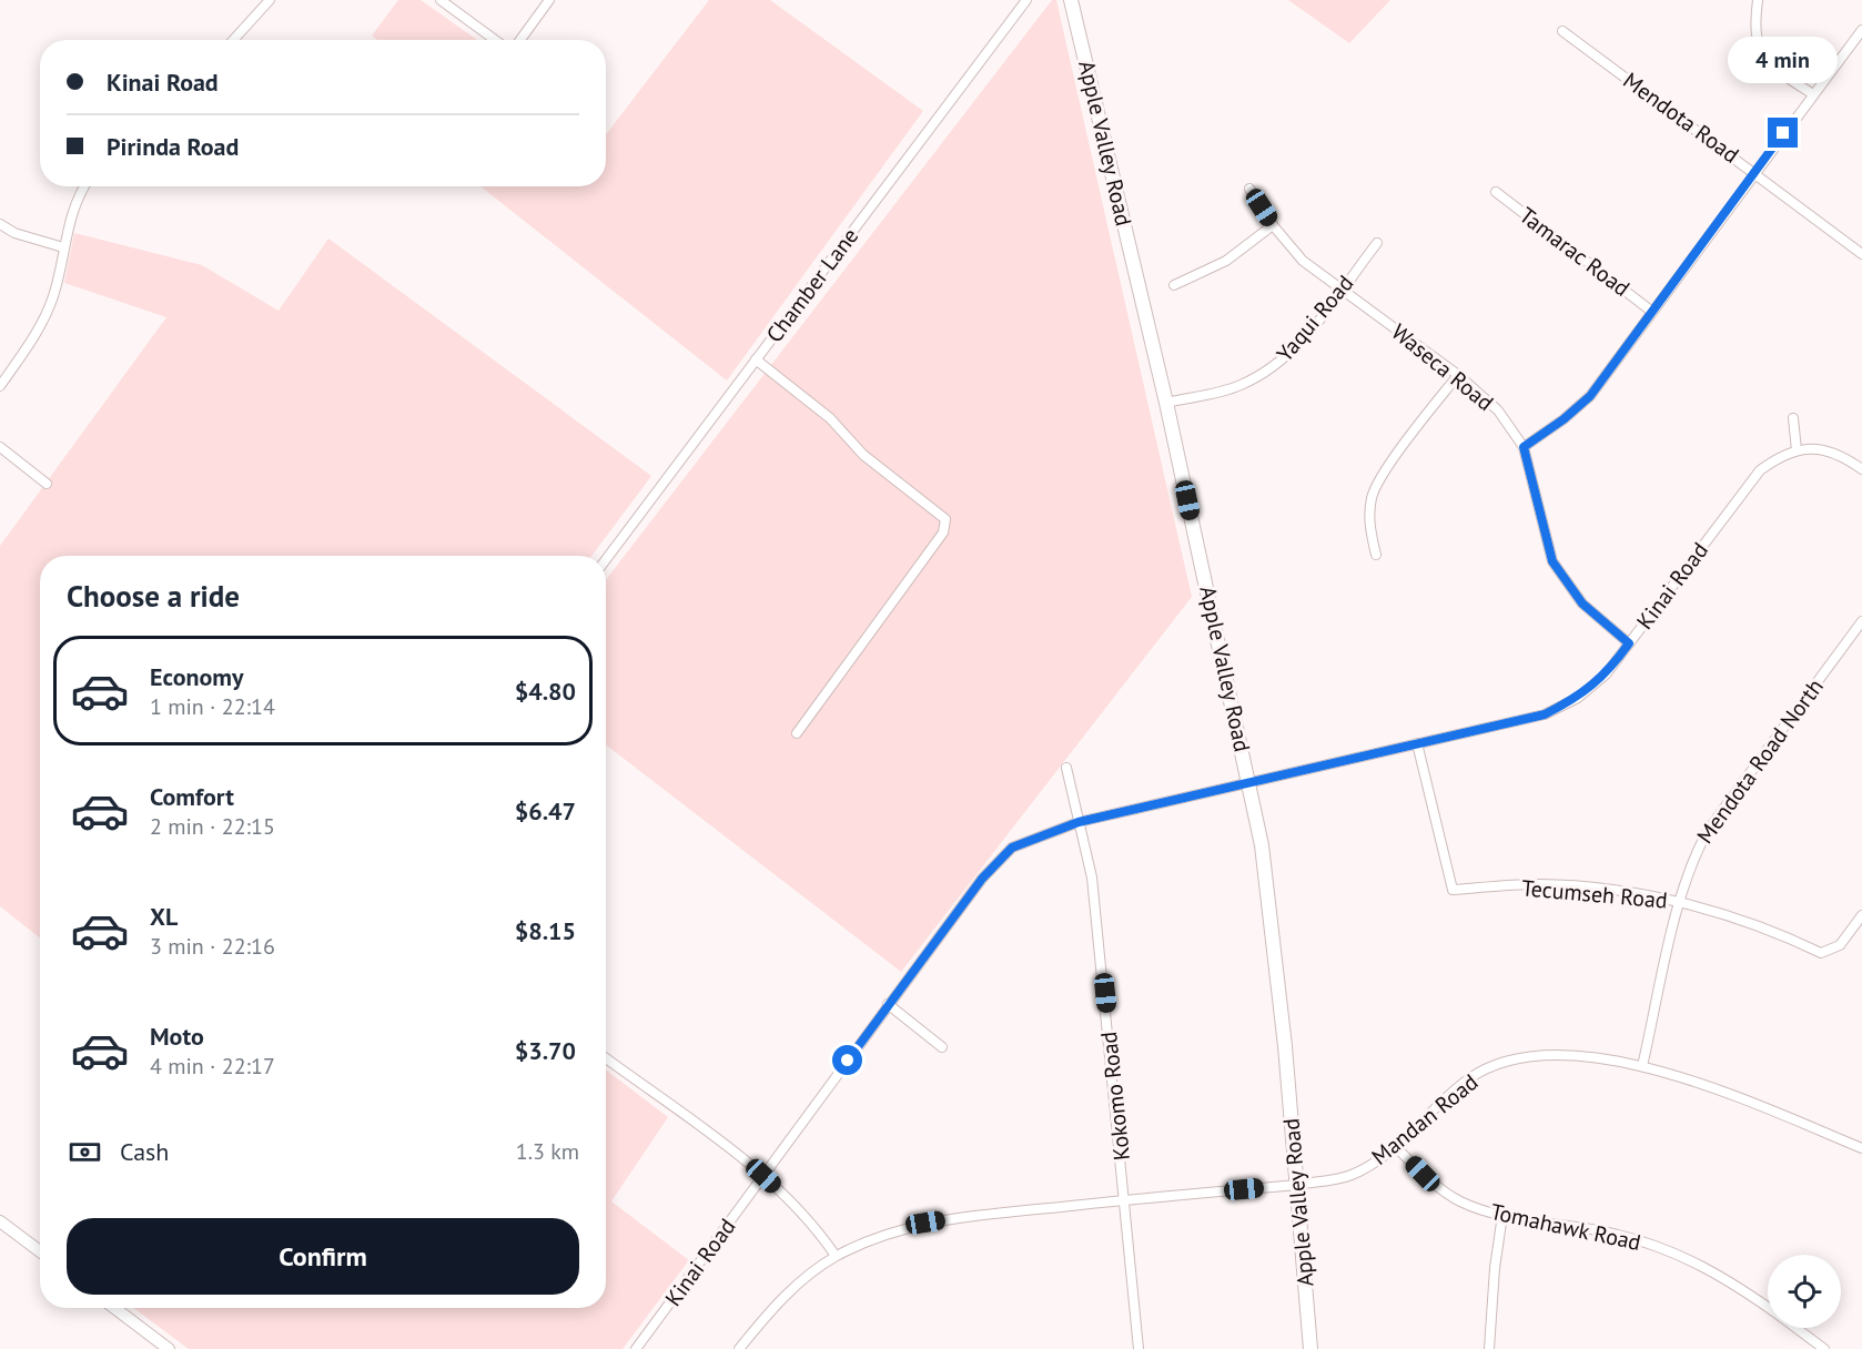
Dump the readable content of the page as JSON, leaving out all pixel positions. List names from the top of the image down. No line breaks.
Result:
{"streets":{"main road":["Apple Valley Road"],"street":["Mendota Road","Tamarac Road","Chamber Lane","Yaqui Road","Waseca Road","Kinai Road","Mendota Road North","Tecumseh Road","Kokomo Road","Mandan Road","Tomahawk Road"]},"crossings":[["Apple Valley Road","Yaqui Road"],["Apple Valley Road","Kinai Road"],["Apple Valley Road","Mandan Road"],["Yaqui Road","Waseca Road"],["Waseca Road","Kinai Road"],["Kinai Road","Tecumseh Road"],["Kinai Road","Kokomo Road"],["Mendota Road North","Tecumseh Road"],["Mendota Road North","Mandan Road"],["Kokomo Road","Mandan Road"],["Mandan Road","Tomahawk Road"]],"page":{"bubble":"4 min","banner":["Kinai Road","Pirinda Road"],"heading":"Choose a ride","list":[{"name":"Economy","note":"1 min · 22:14","value":"$4.80"},{"name":"Comfort","note":"2 min · 22:15","value":"$6.47"},{"name":"XL","note":"3 min · 22:16","value":"$8.15"},{"name":"Moto","note":"4 min · 22:17","value":"$3.70"}],"pay":["Cash","1.3 km"],"buttons":"Confirm"}}
